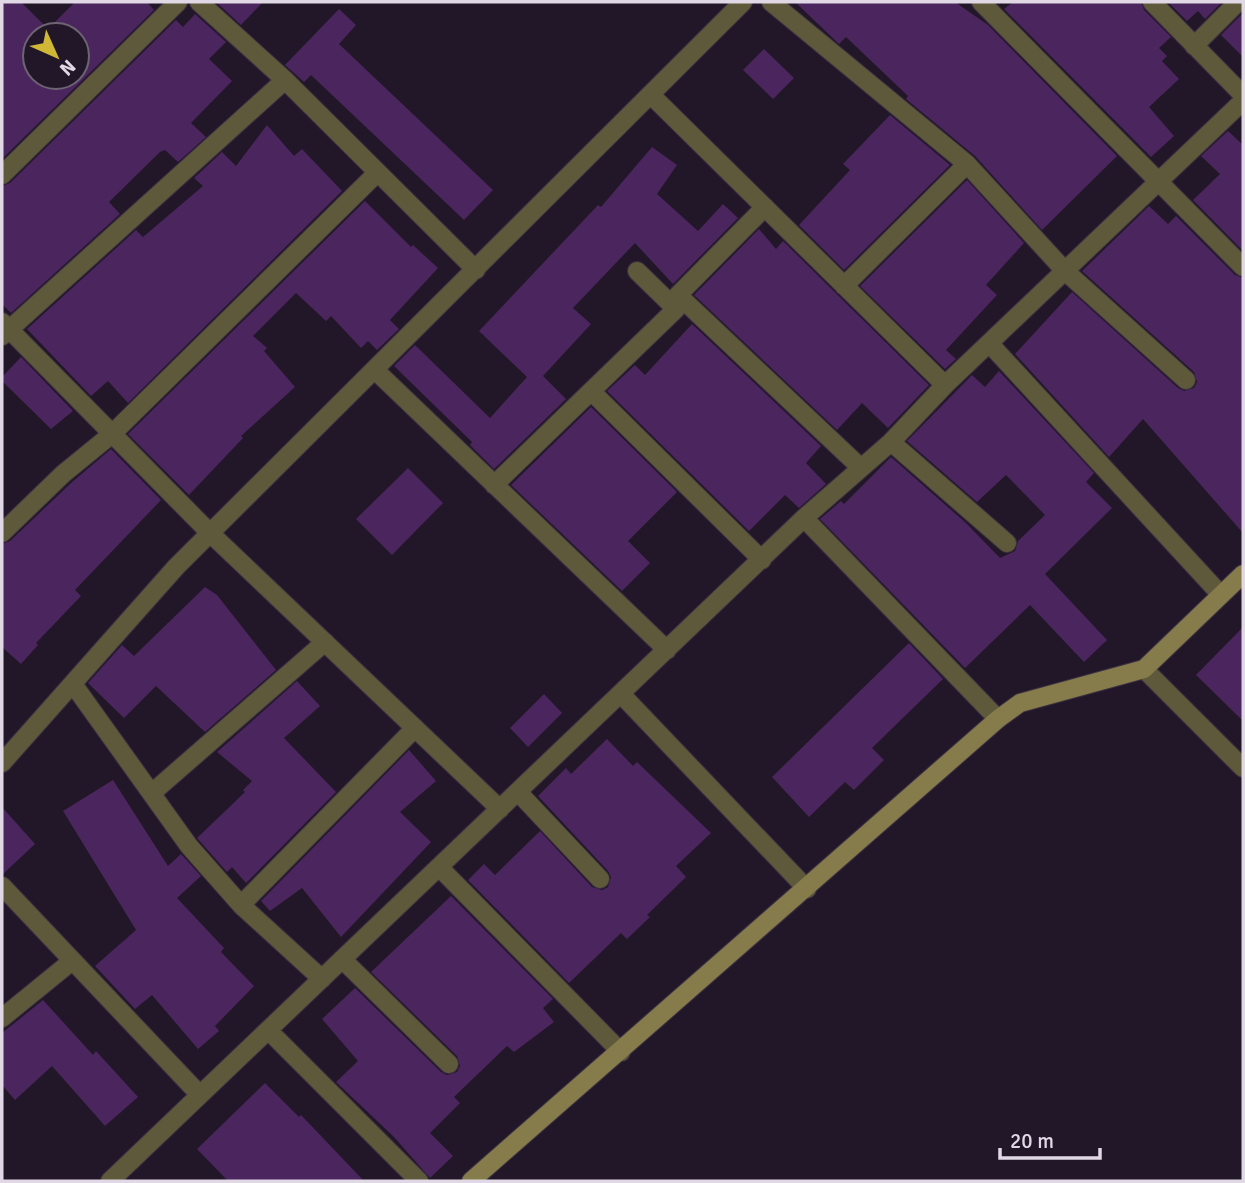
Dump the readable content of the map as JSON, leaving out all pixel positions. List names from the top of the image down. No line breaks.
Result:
{"scale_bar":"20 m","north":"bottom right"}
